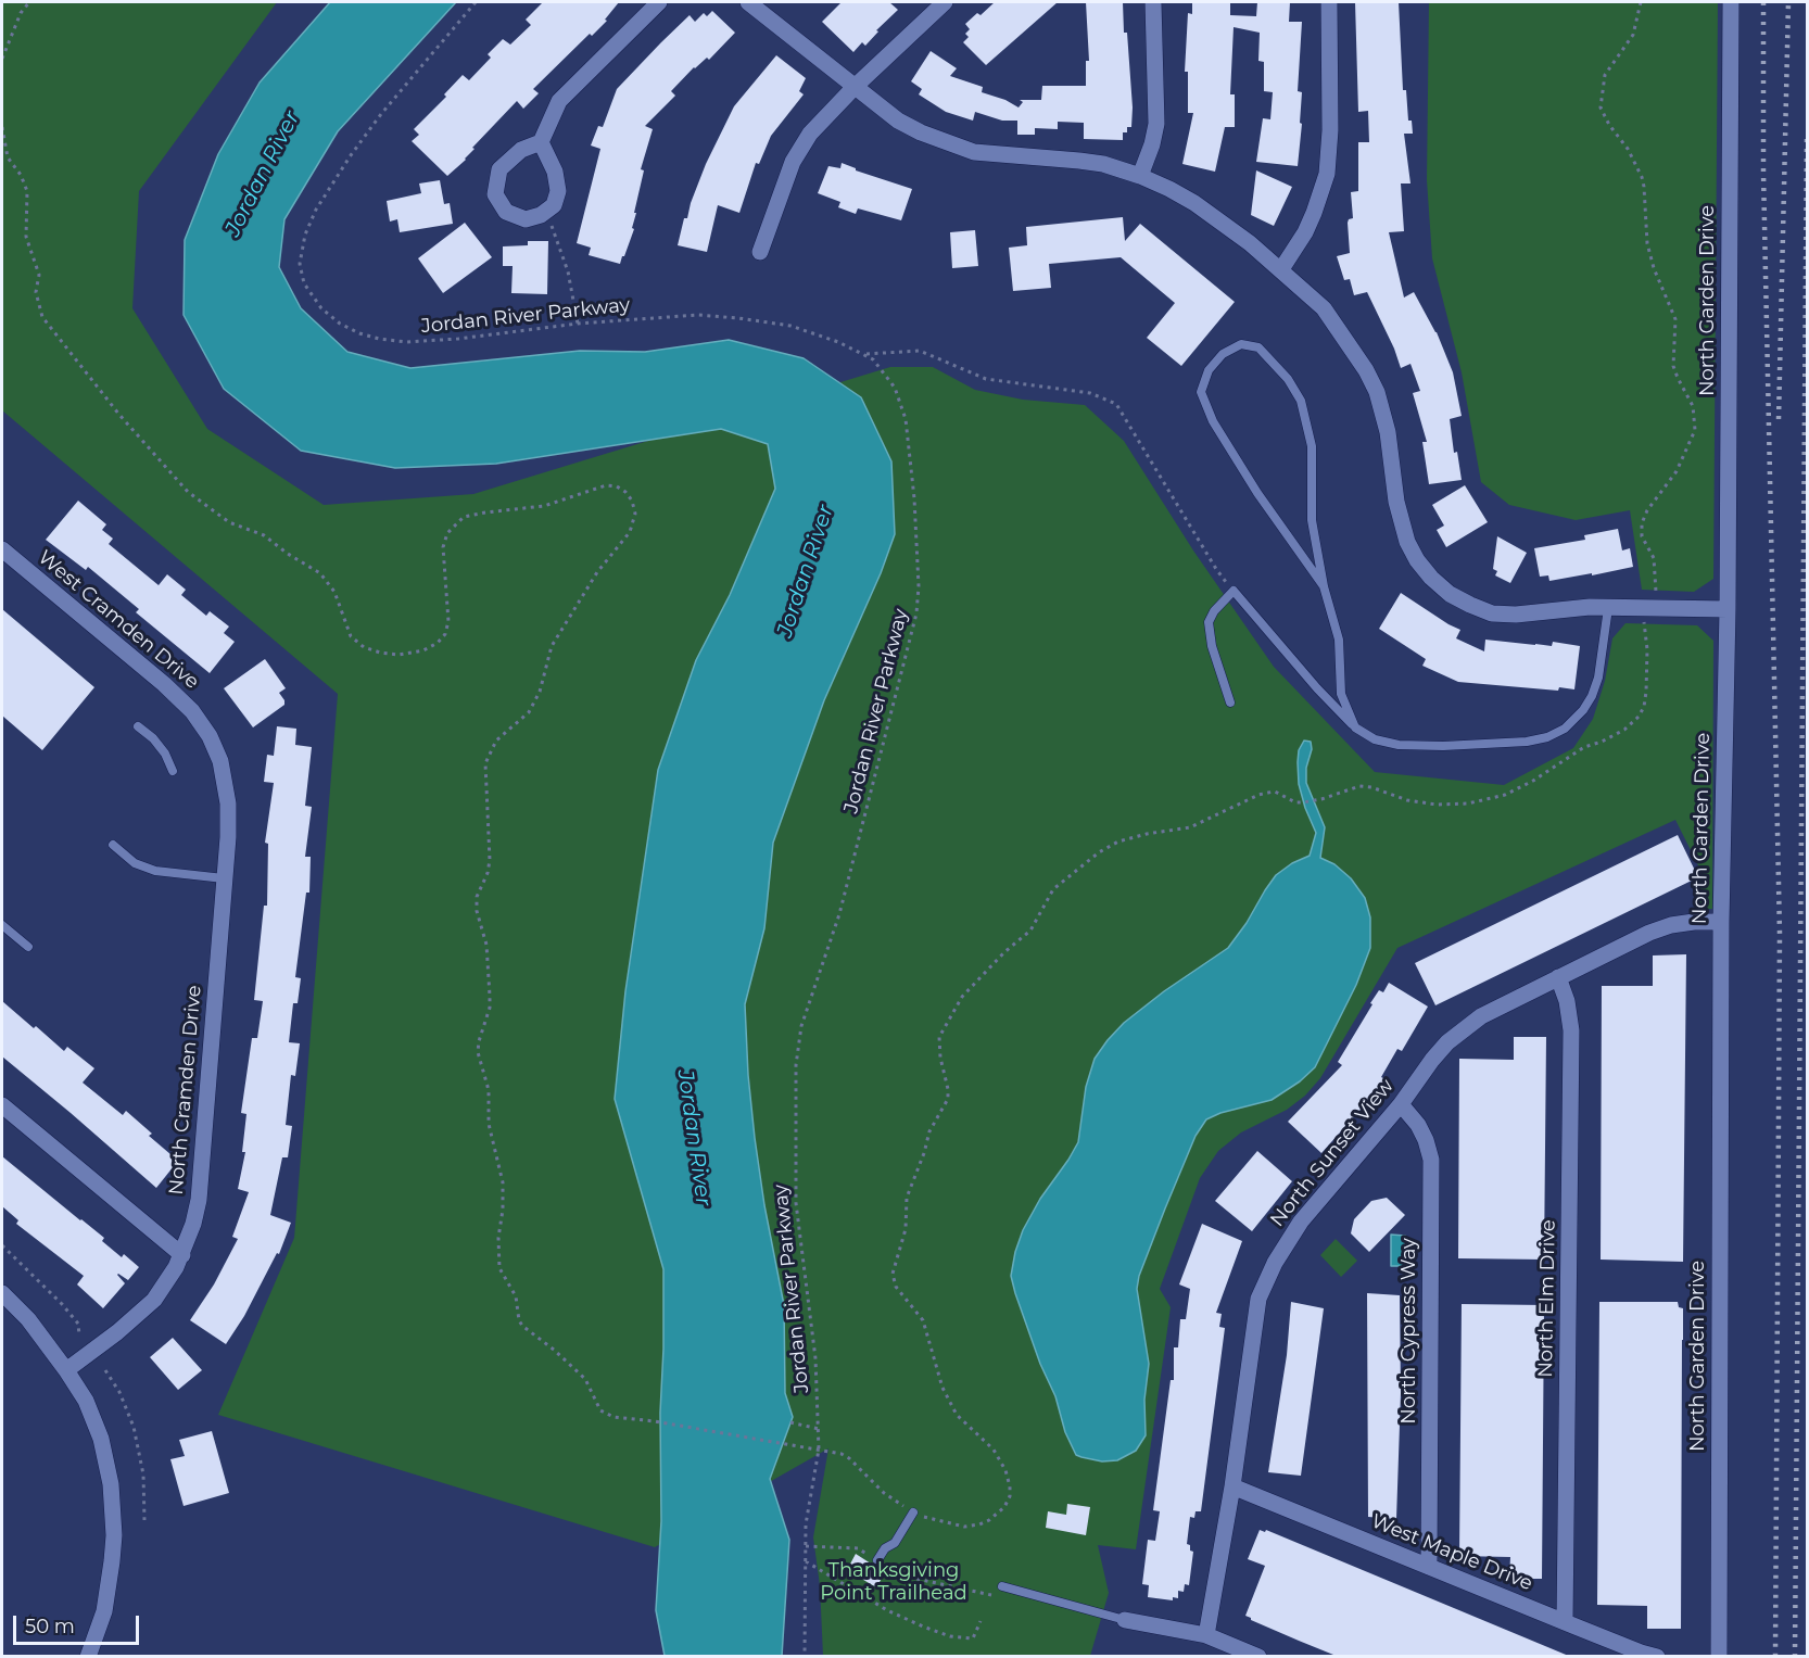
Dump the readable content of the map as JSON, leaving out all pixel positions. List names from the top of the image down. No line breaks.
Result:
{"streets":{"street":["North Garden Drive","West Cramden Drive","North Cramden Drive","North Sunset View","North Elm Drive","North Cypress Way","West Maple Drive"],"path":["Jordan River Parkway"]},"crossings":[["North Garden Drive","North Sunset View"],["West Cramden Drive","North Cramden Drive"],["North Sunset View","North Elm Drive"],["North Sunset View","North Cypress Way"],["North Sunset View","West Maple Drive"],["North Elm Drive","West Maple Drive"],["North Cypress Way","West Maple Drive"]],"water":["Jordan River"],"parks":["Thanksgiving Point Trailhead"],"scale_bar":"50 m"}
